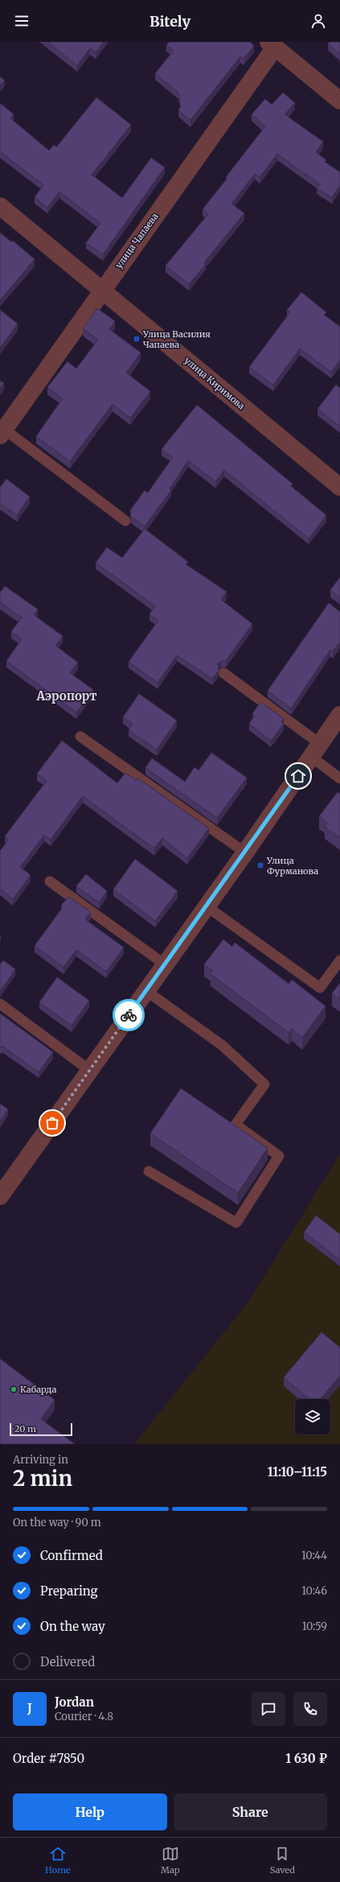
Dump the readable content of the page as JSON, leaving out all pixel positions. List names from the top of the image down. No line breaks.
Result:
{"streets":{"street":["улица Чапаева","улица Киримова"]},"crossings":[["улица Чапаева","улица Киримова"]],"districts":["Аэропорт"],"places":{"transit":["Улица Василия Чапаева","Улица Фурманова"],"other":["Кабарда"]},"scale_bar":"20 m","page":{"header":"Bitely","scale":"20 m","heading":["2 min","Arriving in","11:10–11:15"],"panel":["Jordan","Courier · 4.8","Order #7850","1 630 ₽"],"bar":"On the way · 90 m","list":[["Confirmed","10:44"],["Preparing","10:46"],["On the way","10:59"],"Delivered"],"round":"J","buttons":["Help","Share"],"tabs":["Home","Map","Saved"]}}
